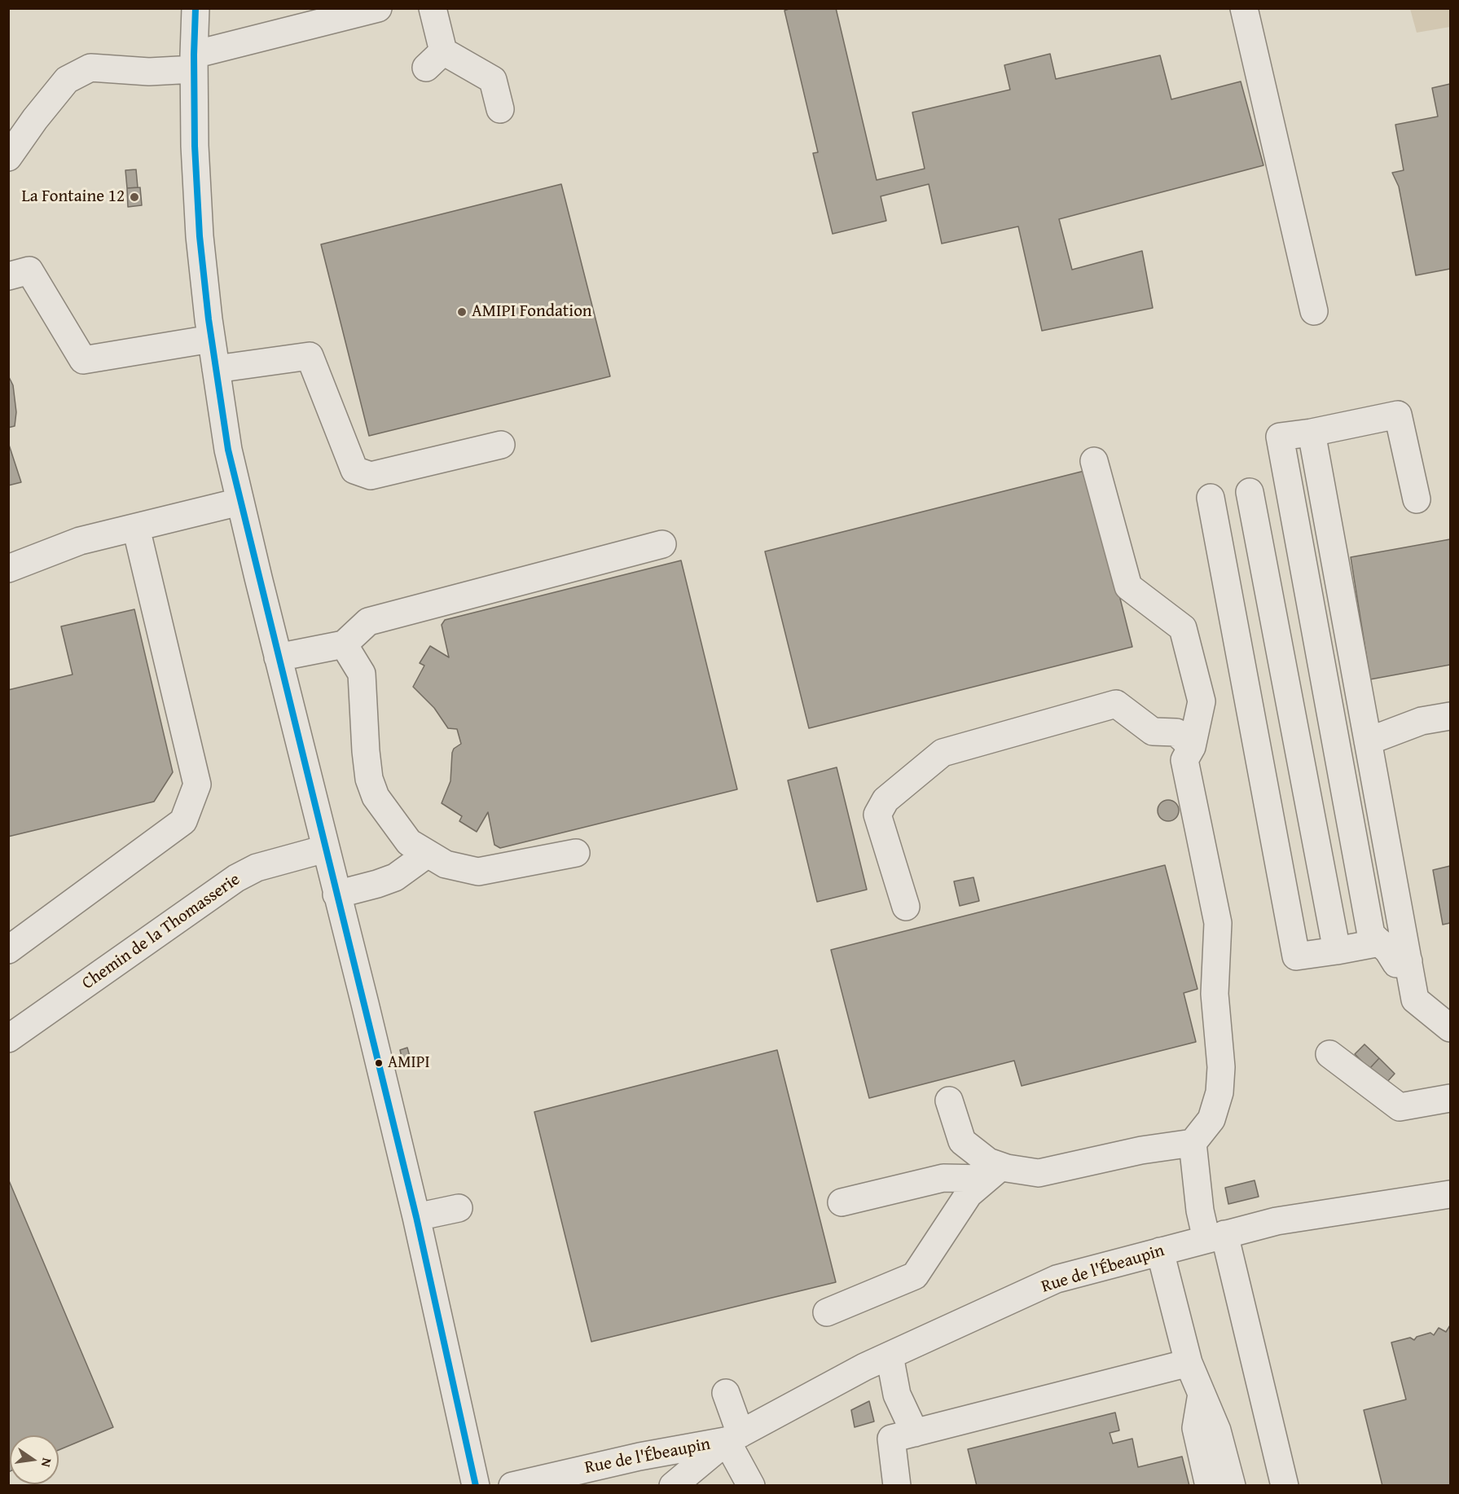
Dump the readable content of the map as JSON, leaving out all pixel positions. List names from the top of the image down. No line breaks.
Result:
{"streets":{"street":["Chemin de la Thomasserie","Rue de l'Ébeaupin"]},"places":["La Fontaine 12","AMIPI Fondation","AMIPI"],"north":"right"}
